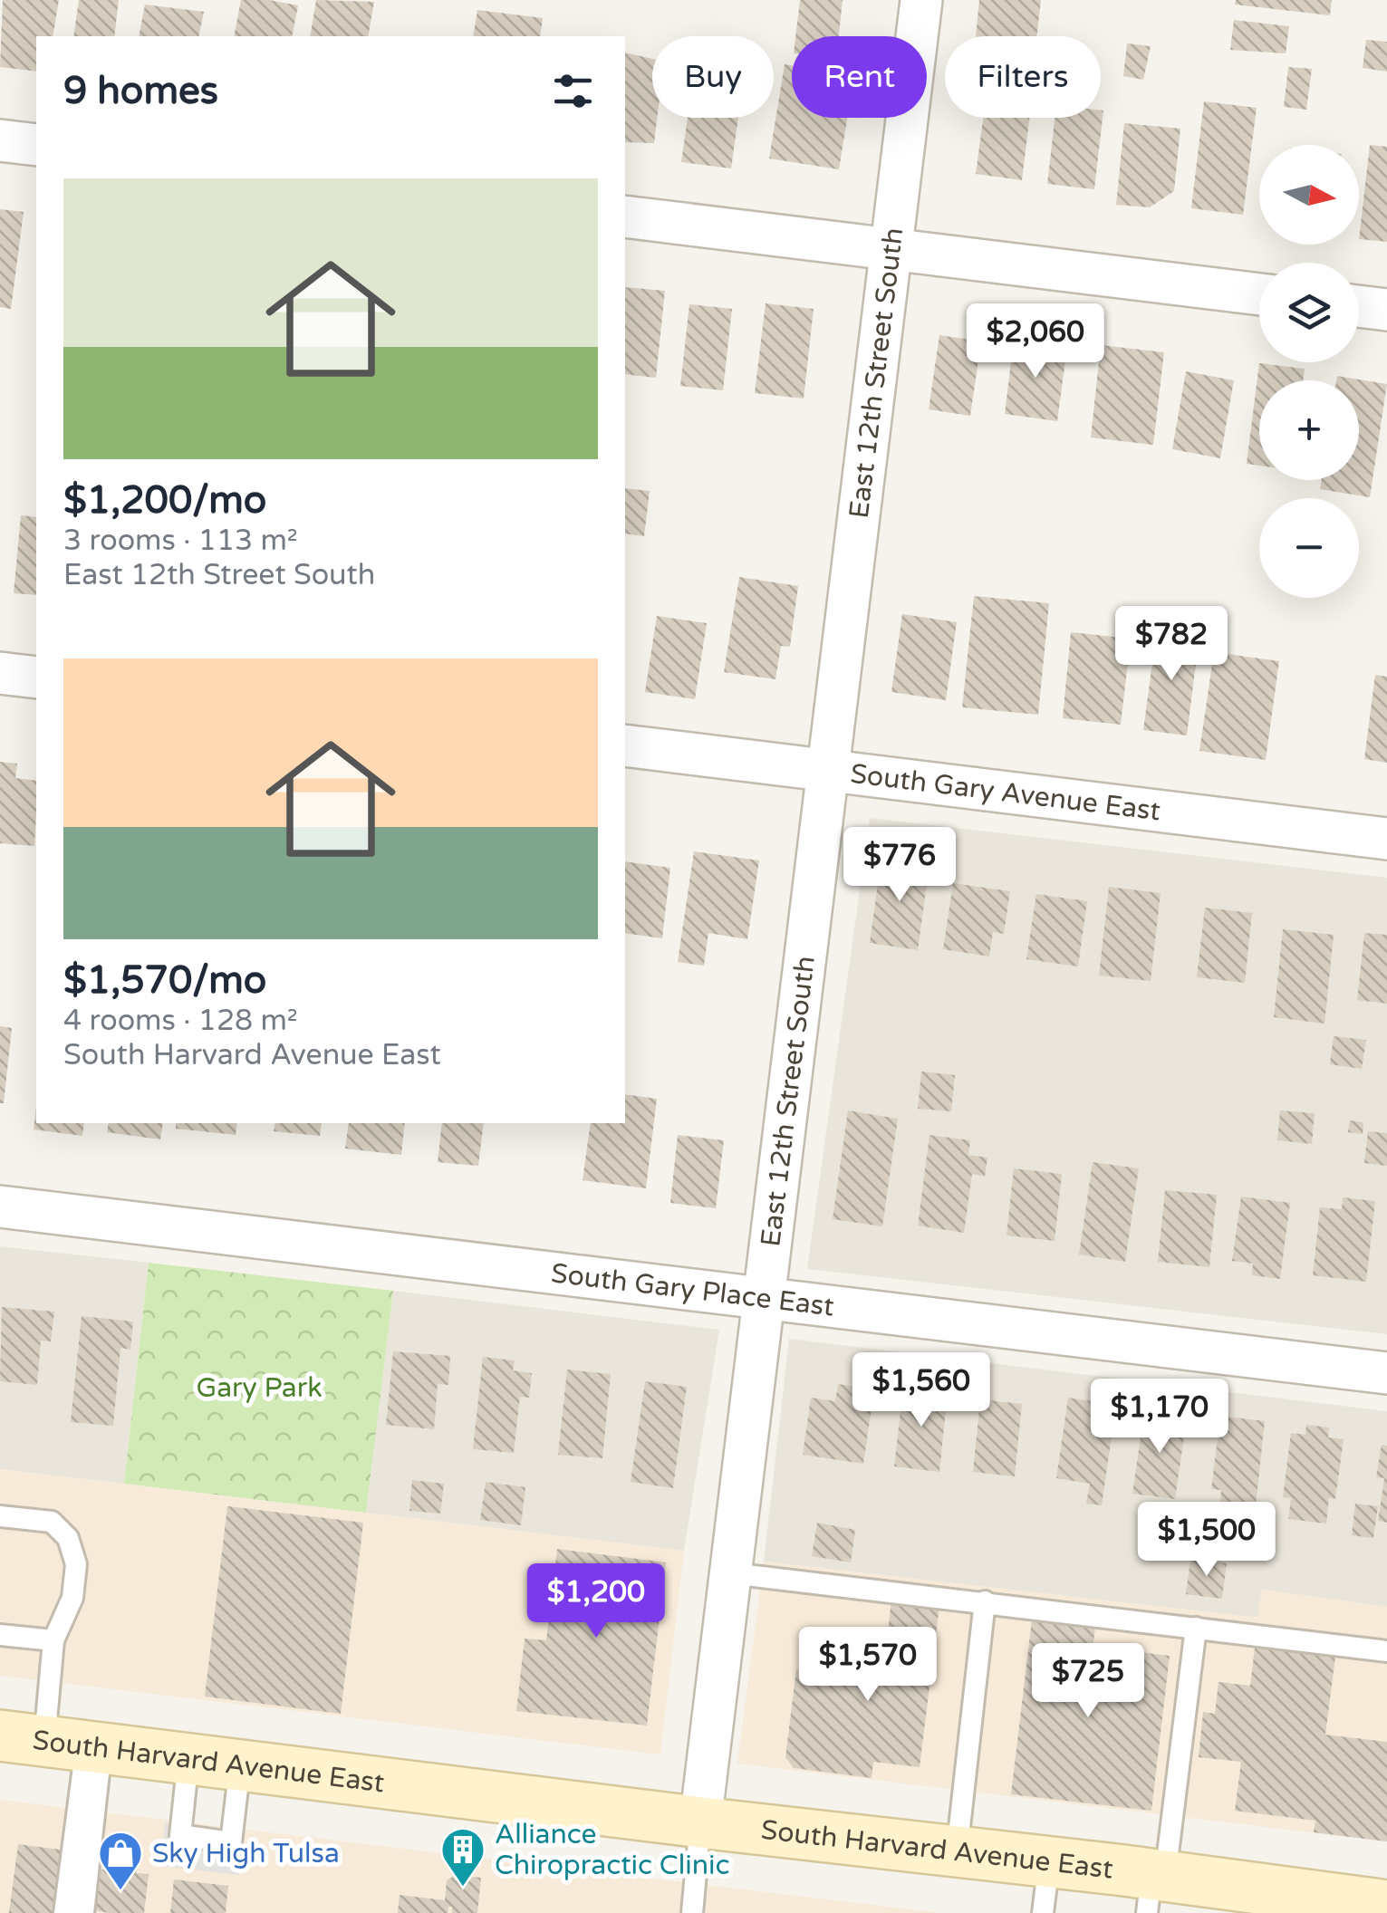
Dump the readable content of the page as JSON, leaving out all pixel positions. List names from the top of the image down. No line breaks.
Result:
{"streets":{"main road":["South Harvard Avenue East"],"street":["East 12th Street South","South Gary Avenue East","South Gary Place East"]},"crossings":[["East 12th Street South","South Gary Avenue East"],["East 12th Street South","South Gary Place East"],["East 12th Street South","South Harvard Avenue East"]],"parks":["Gary Park"],"places":{"building":["Alliance Chiropractic Clinic"],"shop":["Sky High Tulsa"]},"north":"right","page":{"chip":["Buy","Rent","Filters"],"heading":"9 homes","map_buttons":["+","−"],"list":[{"name":"$1,200/mo","note":"3 rooms · 113 m² · East 12th Street South"},{"name":"$1,570/mo","note":"4 rooms · 128 m² · South Harvard Avenue East"}],"price":["$2,060","$782","$776","$1,560","$1,170","$1,500","$1,200","$1,570","$725"]}}
